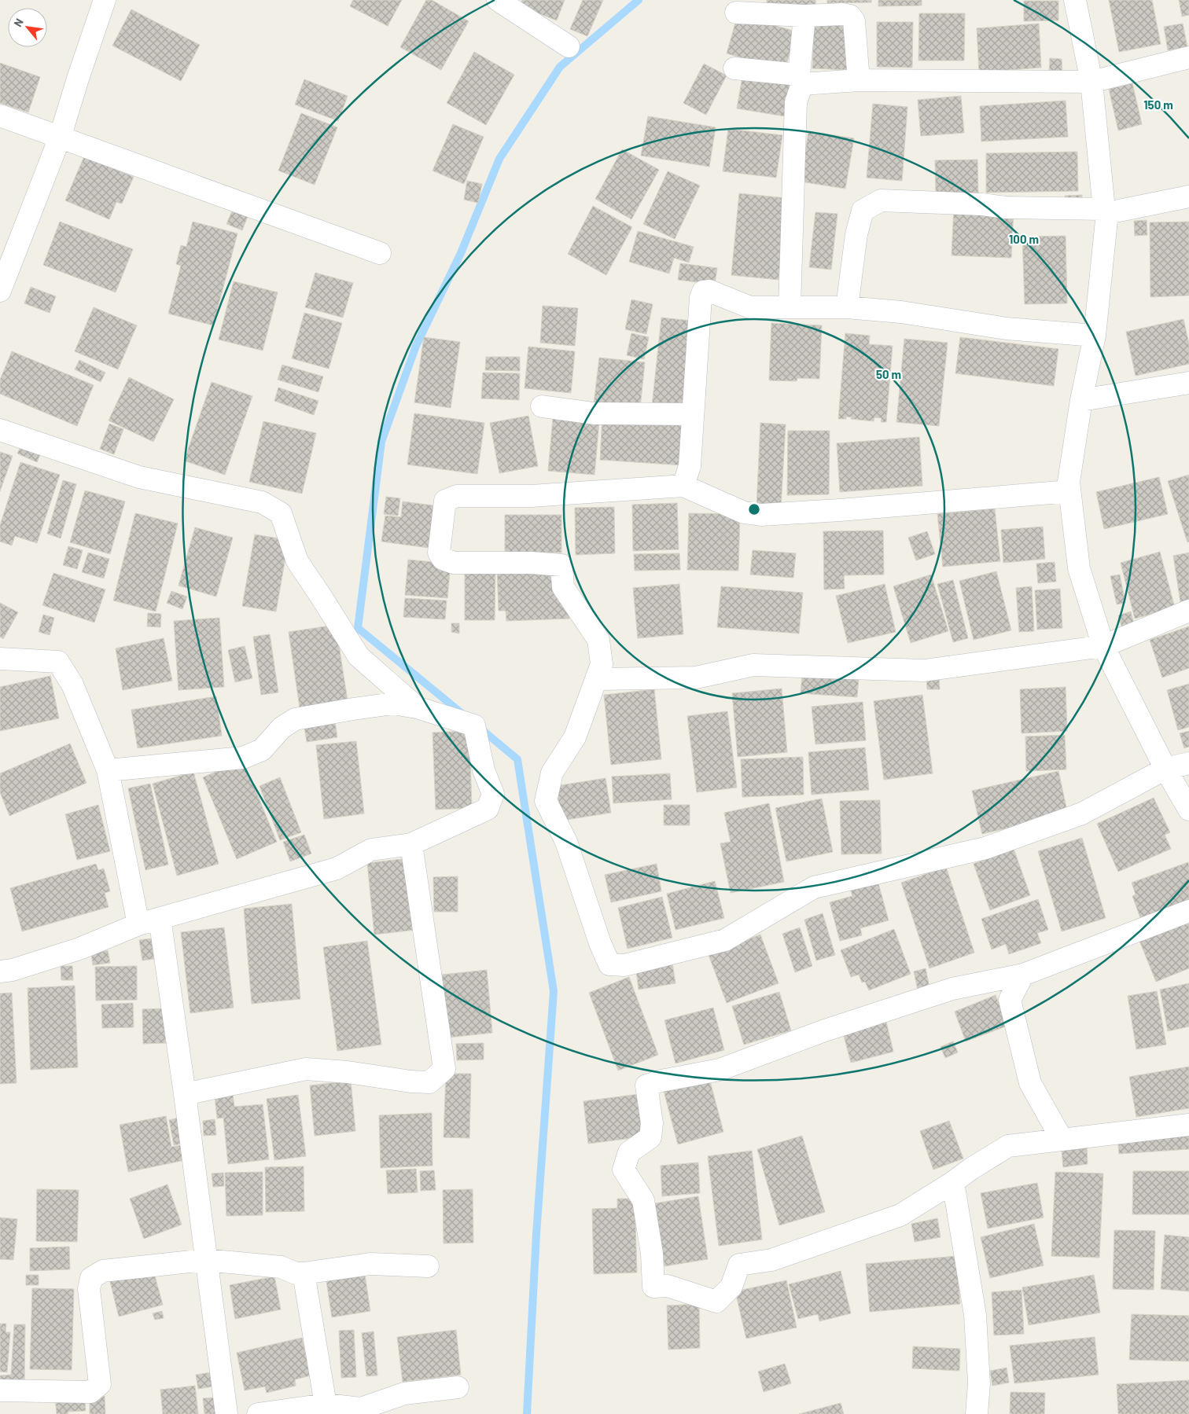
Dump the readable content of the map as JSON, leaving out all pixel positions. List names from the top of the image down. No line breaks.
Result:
{"north":"top left","rings":["150 m","100 m","50 m"]}
